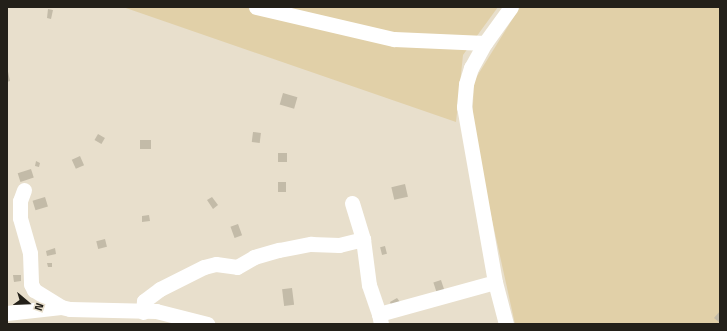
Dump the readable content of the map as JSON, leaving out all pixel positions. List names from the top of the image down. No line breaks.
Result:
{"north":"right"}
